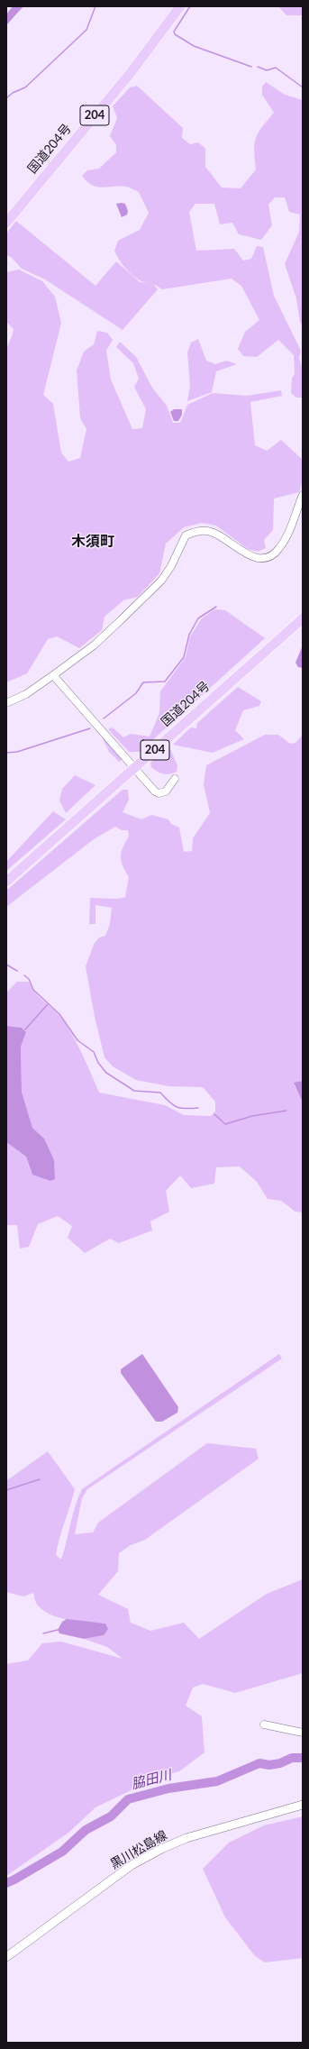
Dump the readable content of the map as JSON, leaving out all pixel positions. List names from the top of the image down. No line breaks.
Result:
{"streets":{"highway":["204","国道204号"],"main road":["黒川松島線"]},"districts":["木須町"],"water":["脇田川"]}
